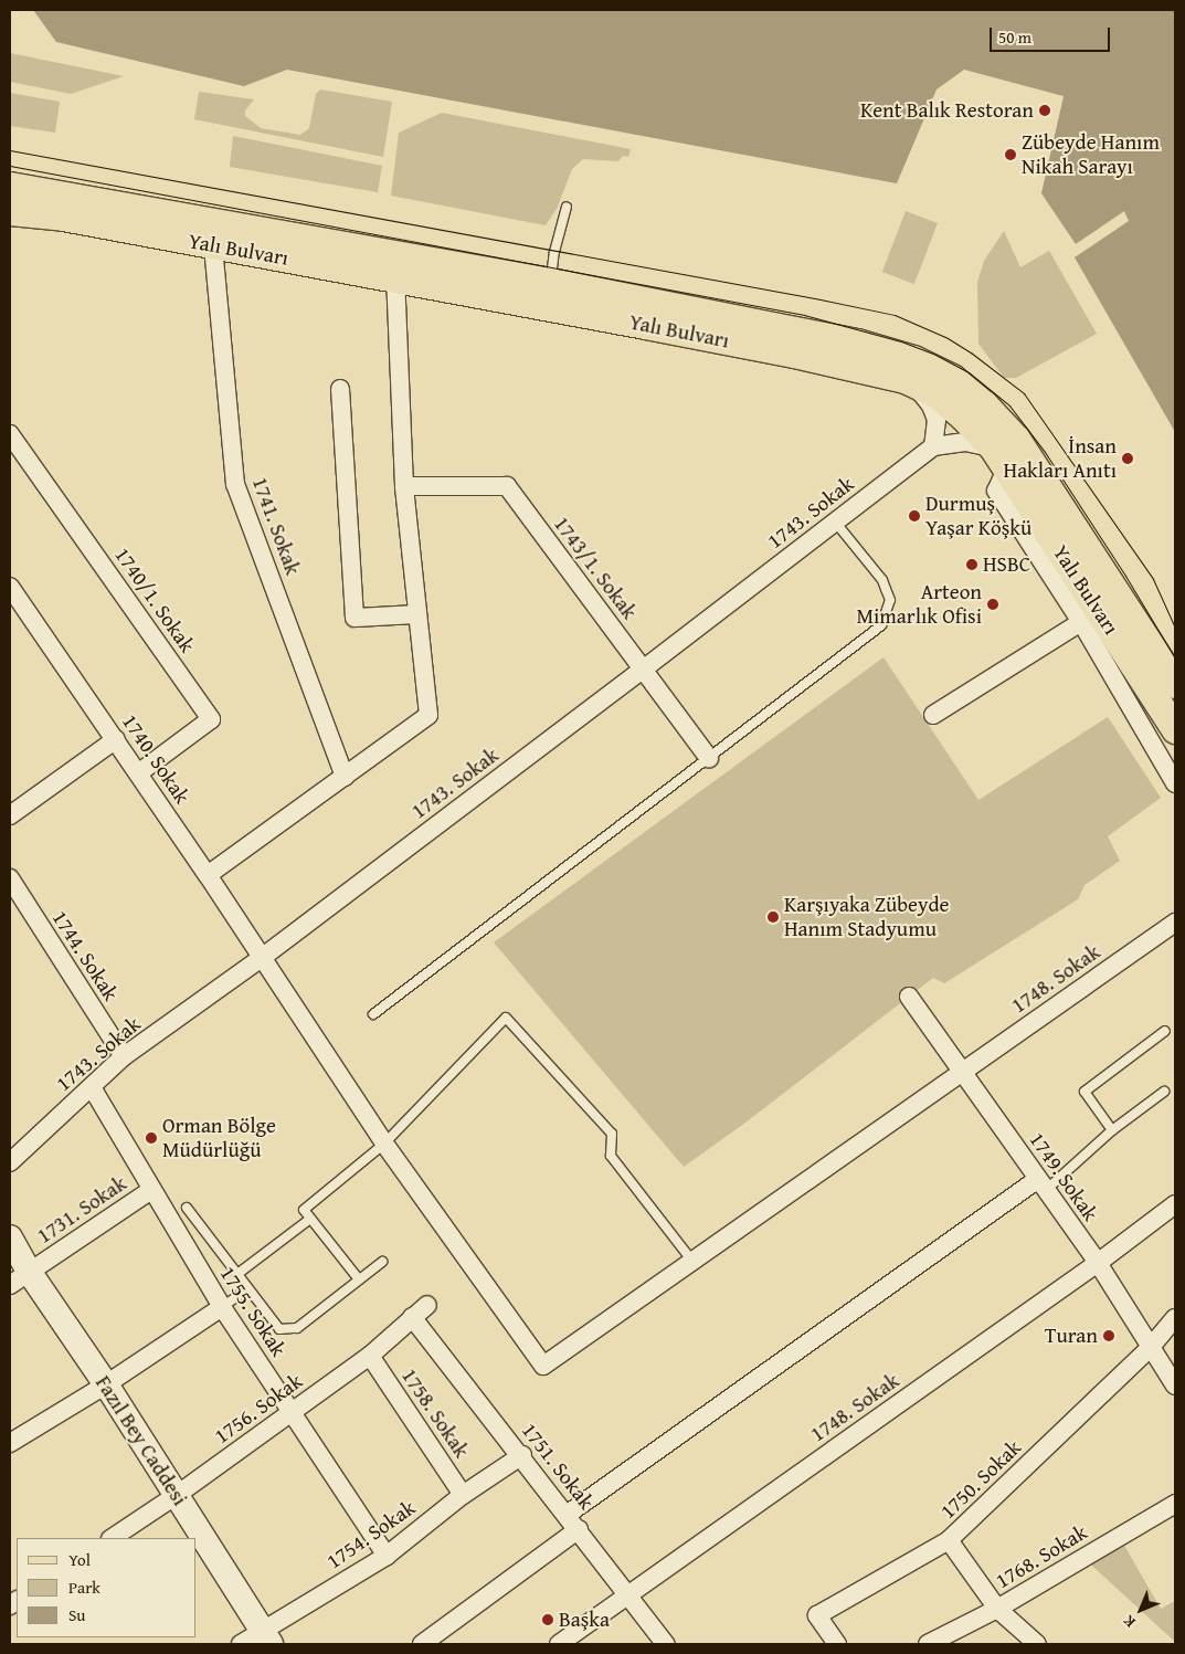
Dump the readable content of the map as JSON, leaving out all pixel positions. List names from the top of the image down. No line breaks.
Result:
{"streets":{"main road":["Yalı Bulvarı"],"street":["1743. Sokak","1741. Sokak","1743/1. Sokak","1740/1. Sokak","1740. Sokak","1744. Sokak","1748. Sokak","1749. Sokak","1731. Sokak","1755. Sokak","1756. Sokak","1758. Sokak","Fazıl Bey Caddesi","1751. Sokak","1750. Sokak","1754. Sokak","1768. Sokak"]},"crossings":[["Yalı Bulvarı","1743. Sokak"],["Yalı Bulvarı","1741. Sokak"],["1743. Sokak","1743/1. Sokak"],["1743. Sokak","1740. Sokak"],["1743. Sokak","1744. Sokak"],["1743. Sokak","1755. Sokak"],["1740/1. Sokak","1740. Sokak"],["1740. Sokak","1748. Sokak"],["1748. Sokak","1749. Sokak"],["1748. Sokak","1751. Sokak"],["1749. Sokak","1750. Sokak"],["1731. Sokak","1755. Sokak"],["1731. Sokak","Fazıl Bey Caddesi"],["1755. Sokak","1756. Sokak"],["1755. Sokak","1754. Sokak"],["1756. Sokak","1758. Sokak"],["1756. Sokak","Fazıl Bey Caddesi"],["1756. Sokak","1751. Sokak"],["1758. Sokak","1754. Sokak"],["Fazıl Bey Caddesi","1754. Sokak"],["1751. Sokak","1754. Sokak"]],"places":["Kent Balık Restoran","Zübeyde Hanım Nikah Sarayı","İnsan Hakları Anıtı","Durmuş Yaşar Köşkü","HSBC","Arteon Mimarlık Ofisi","Karşıyaka Zübeyde Hanım Stadyumu","Orman Bölge Müdürlüğü","Turan","Başka"],"legend":["Yol","Park","Su"],"scale_bar":"50 m","north":"bottom left"}
